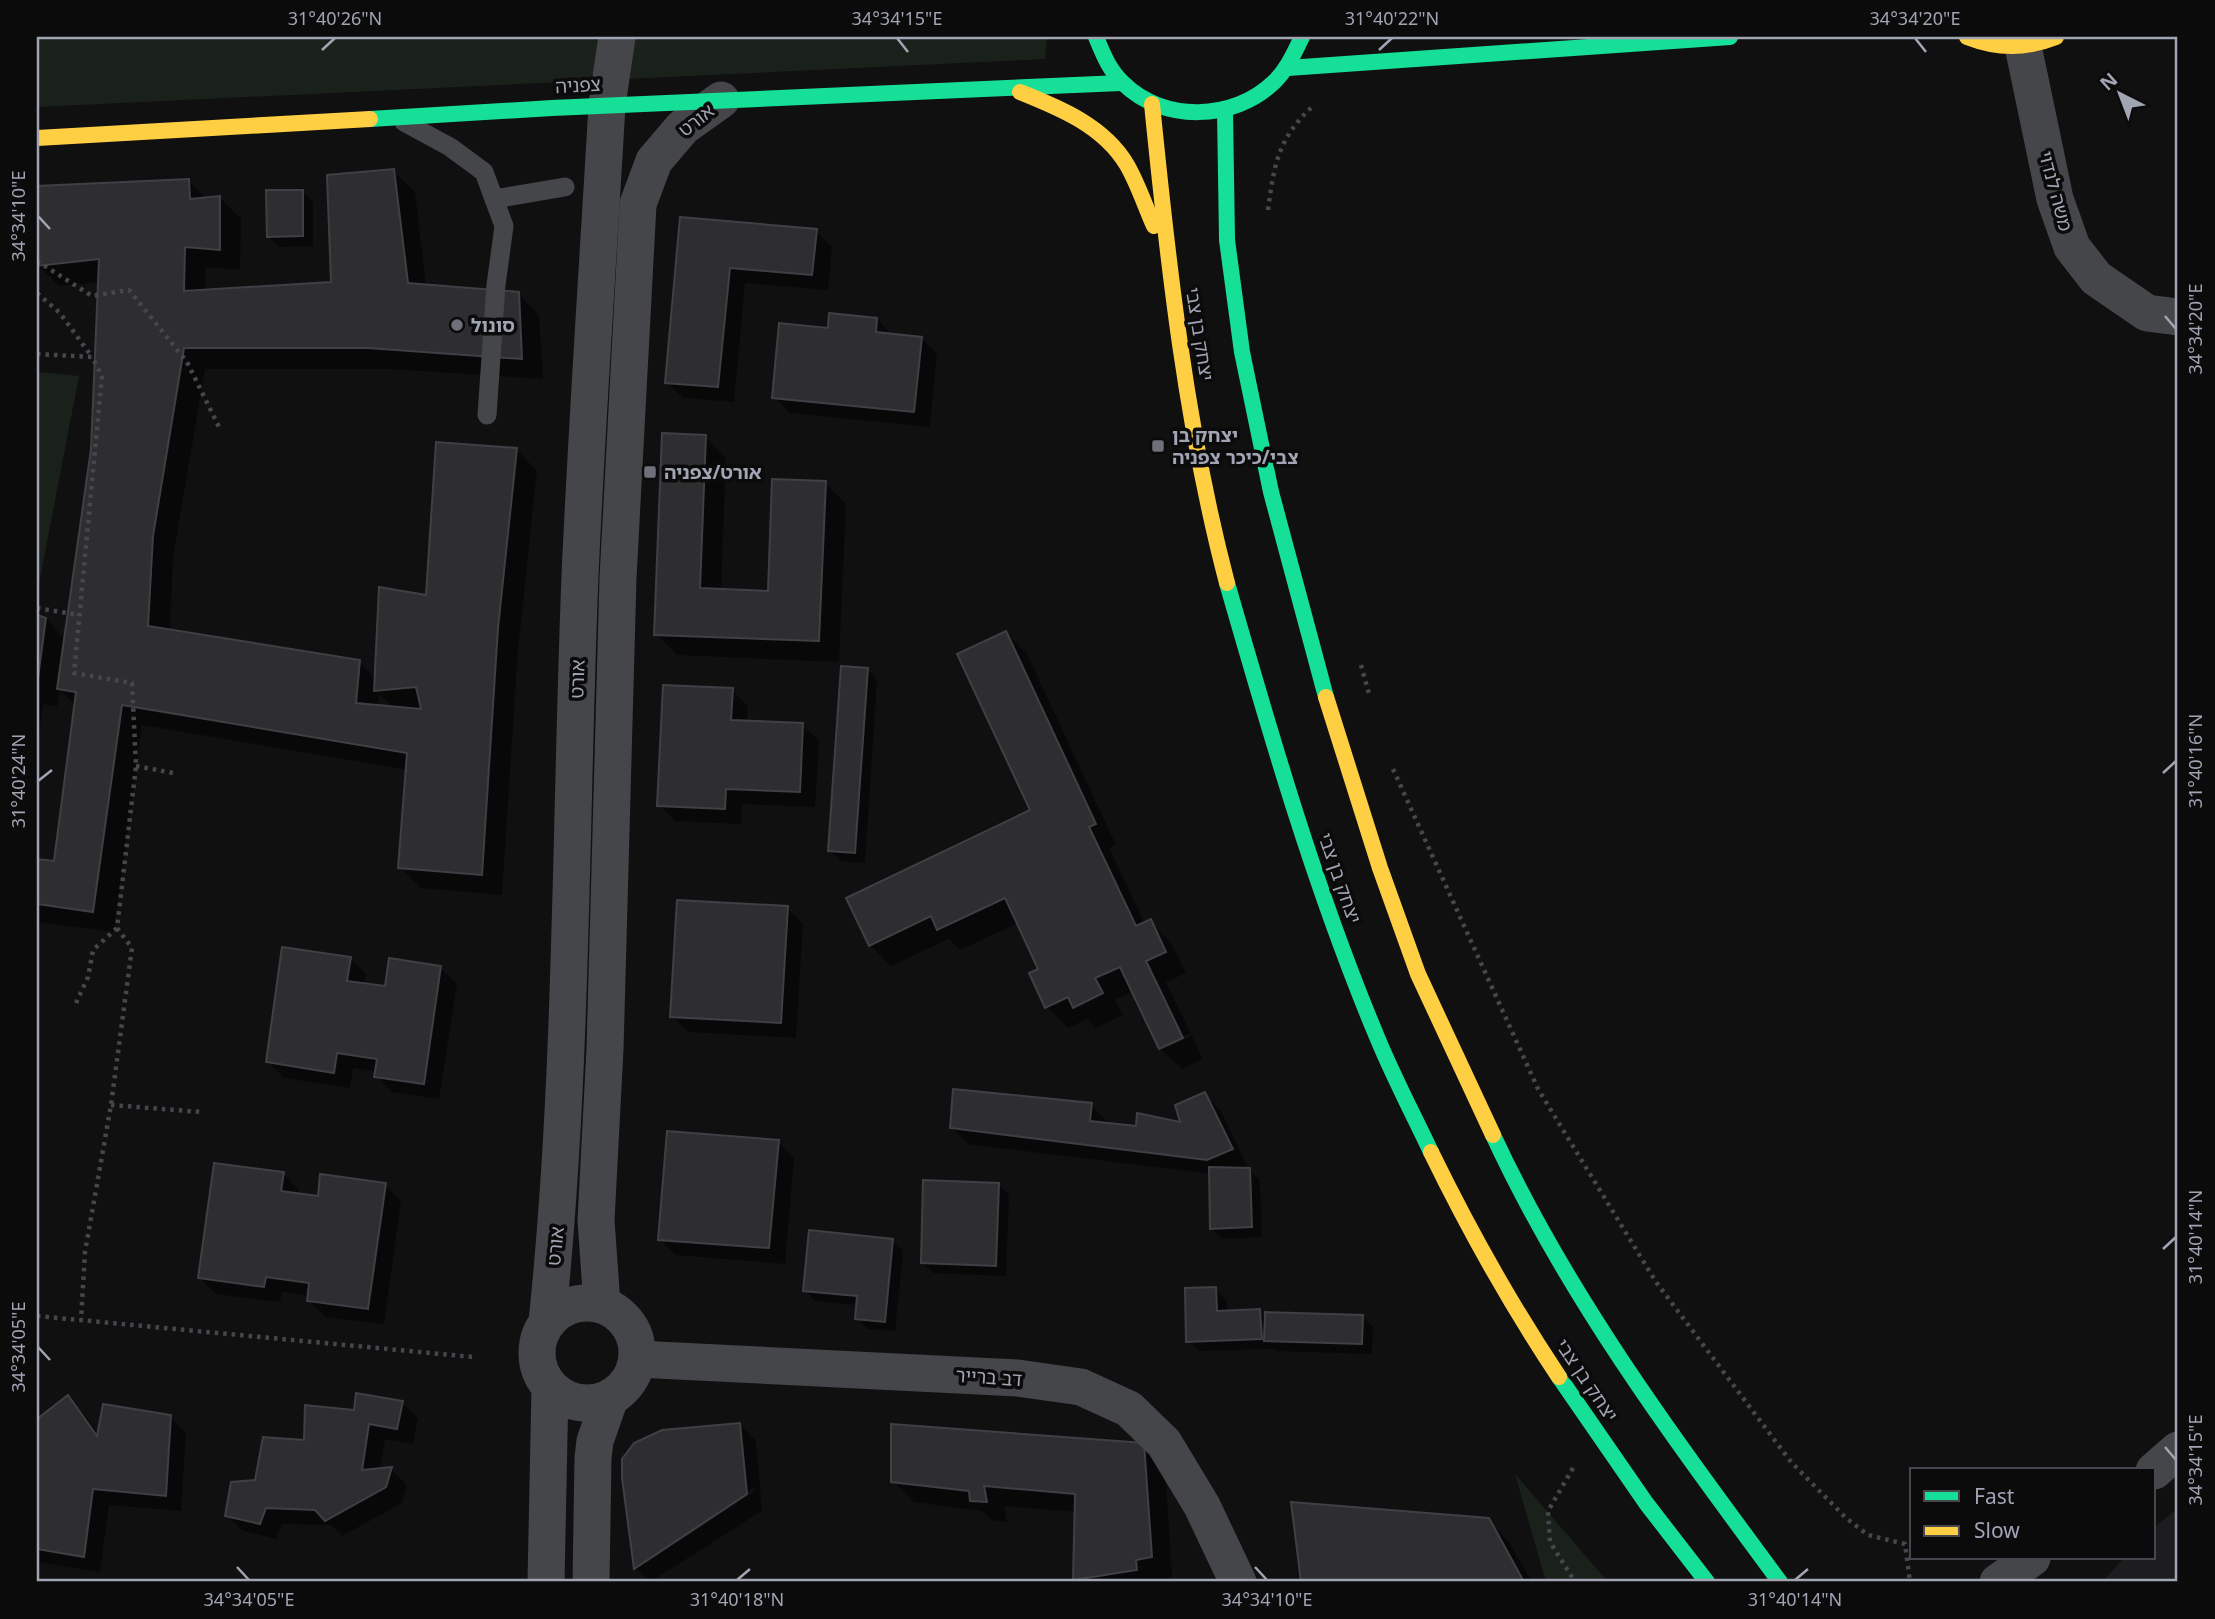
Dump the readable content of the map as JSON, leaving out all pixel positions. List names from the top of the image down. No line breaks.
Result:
{"streets":{"street":["צפניה","אורט","משה לנדוי","יצחק בן צבי","דב ברייר"]},"crossings":[["צפניה","אורט"],["אורט","דב ברייר"]],"places":{"other":["סונול"],"transit":["יצחק בן צבי/כיכר צפניה","אורט/צפניה"]},"legend":["Fast","Slow"],"north":"top left","coordinates":["31°40'26\"N","34°34'15\"E","31°40'22\"N","34°34'20\"E","34°34'10\"E","31°40'16\"N","31°40'24\"N","31°40'14\"N","34°34'05\"E","31°40'18\"N"]}
